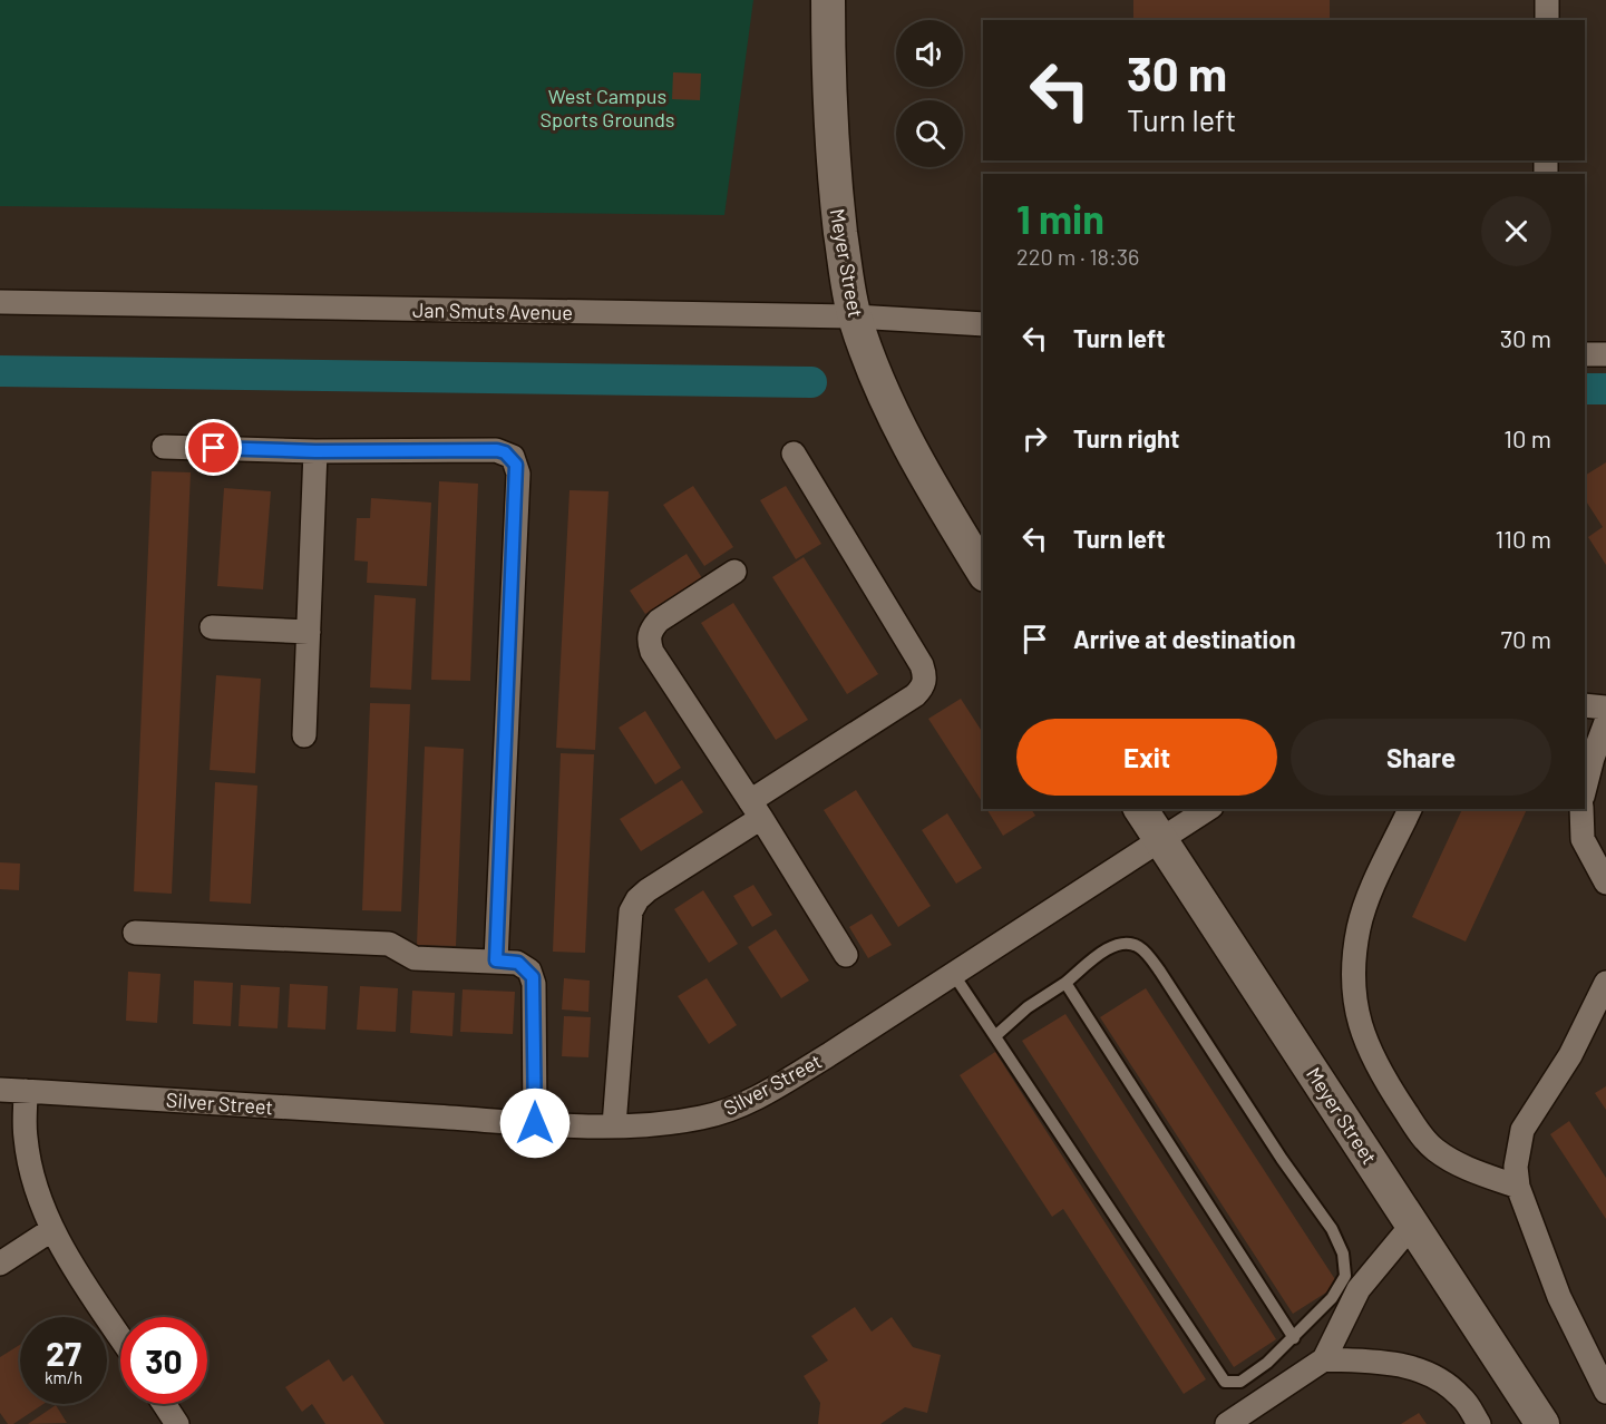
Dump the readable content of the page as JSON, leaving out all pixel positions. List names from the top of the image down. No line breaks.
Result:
{"streets":{"street":["Meyer Street","Jan Smuts Avenue","Silver Street"]},"crossings":[["Meyer Street","Jan Smuts Avenue"],["Meyer Street","Silver Street"]],"parks":["West Campus Sports Grounds"],"page":{"turn":["30 m","Turn left"],"heading":["1 min","220 m · 18:36"],"list":[{"name":"Turn left","value":"30 m"},{"name":"Turn right","value":"10 m"},{"name":"Turn left","value":"110 m"},{"name":"Arrive at destination","value":"70 m"}],"buttons":["Exit","Share"],"speed":"27 km/h","limit":"30"}}
